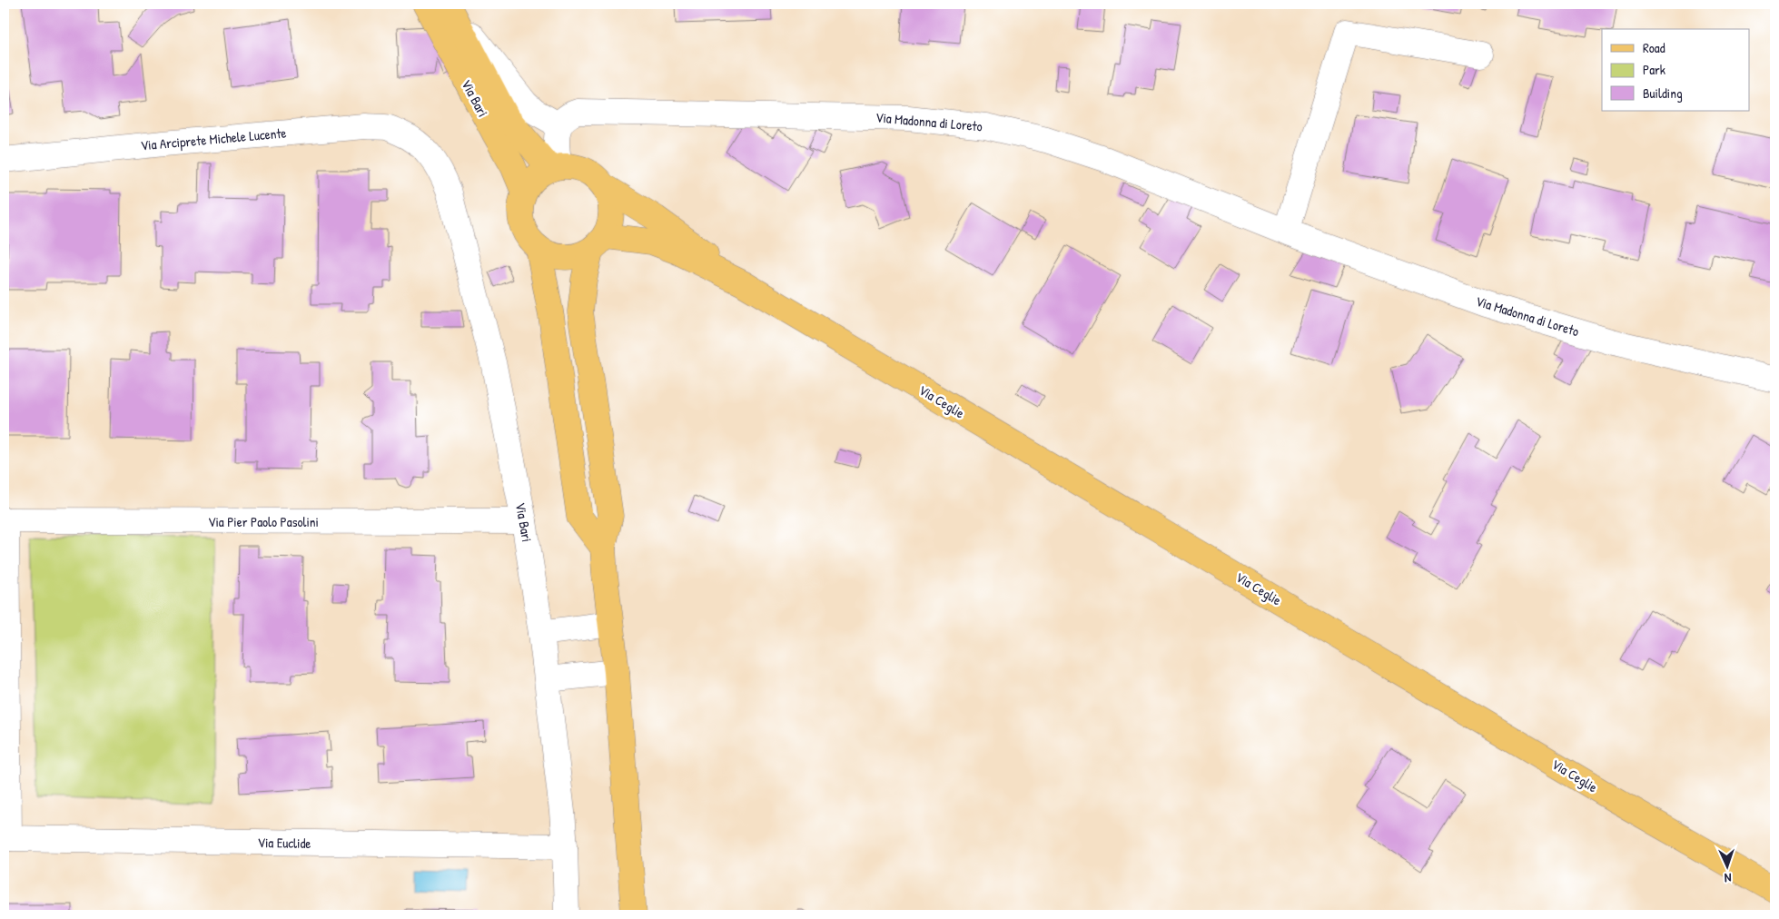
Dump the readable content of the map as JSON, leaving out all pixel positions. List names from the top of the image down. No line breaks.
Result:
{"streets":{"main road":["Via Bari","Via Ceglie"],"street":["Via Madonna di Loreto","Via Arciprete Michele Lucente","Via Pier Paolo Pasolini","Via Euclide"]},"crossings":[["Via Bari","Via Arciprete Michele Lucente"],["Via Bari","Via Ceglie"],["Via Bari","Via Pier Paolo Pasolini"],["Via Bari","Via Euclide"]],"legend":["Road","Park","Building"],"north":"bottom"}
